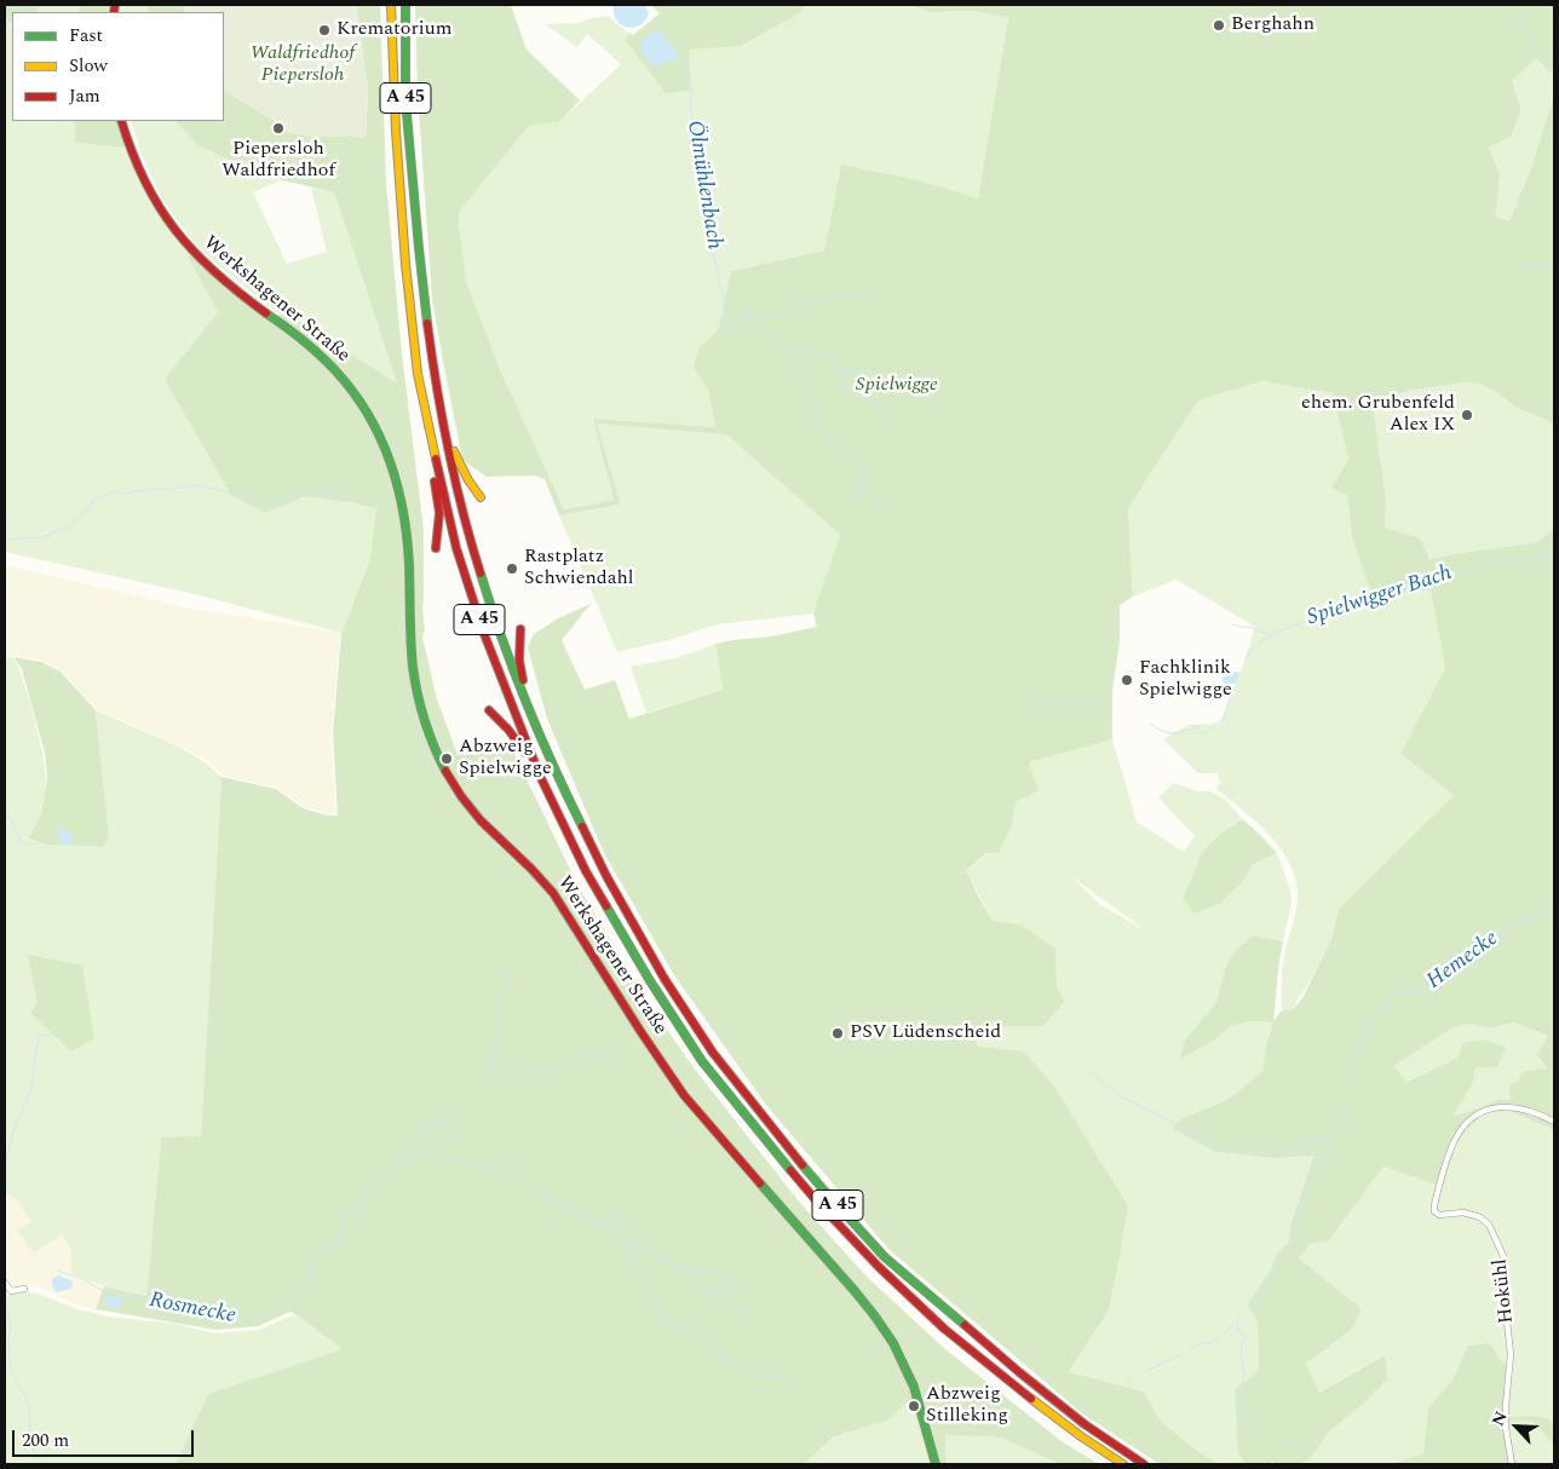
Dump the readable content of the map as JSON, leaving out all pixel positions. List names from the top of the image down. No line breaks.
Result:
{"streets":{"main road":["A 45","Werkshagener Straße"],"street":["Hokühl"]},"water":["Ölmühlenbach","Spielwigger Bach","Hemecke","Rosmecke"],"parks":["Waldfriedhof Piepersloh","Spielwigge"],"places":["Berghahn","Krematorium","Piepersloh Waldfriedhof","ehem. Grubenfeld Alex IX","Rastplatz Schwiendahl","Fachklinik Spielwigge","Abzweig Spielwigge","PSV Lüdenscheid","Abzweig Stilleking"],"legend":["Fast","Slow","Jam"],"scale_bar":"200 m","north":"top left"}
